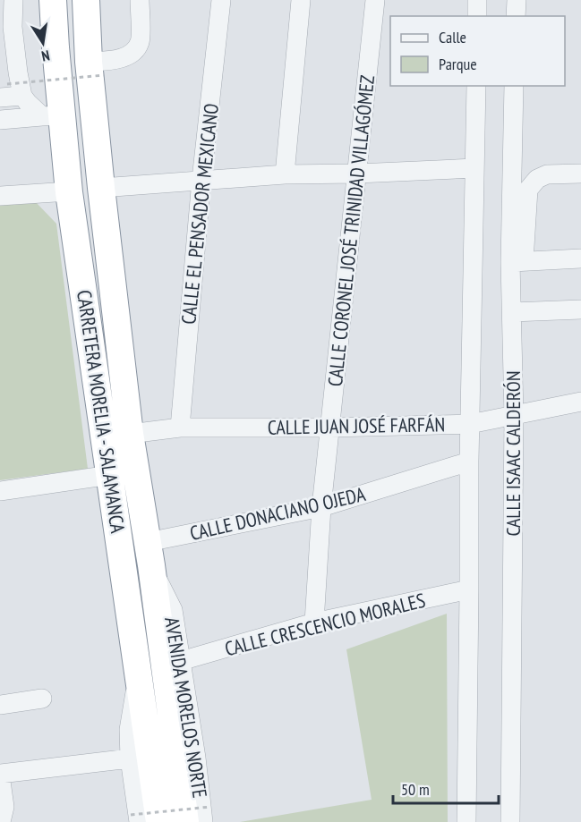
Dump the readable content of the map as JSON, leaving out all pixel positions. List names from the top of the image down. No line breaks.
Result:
{"streets":{"highway":["CARRETERA MORELIA - SALAMANCA"],"street":["CALLE EL PENSADOR MEXICANO","CALLE CORONEL JOSÉ TRINIDAD VILLAGÓMEZ","CALLE JUAN JOSÉ FARFÁN","CALLE ISAAC CALDERÓN","CALLE DONACIANO OJEDA","CALLE CRESCENCIO MORALES","AVENIDA MORELOS NORTE"]},"crossings":[["CALLE EL PENSADOR MEXICANO","CALLE JUAN JOSÉ FARFÁN"],["CALLE CORONEL JOSÉ TRINIDAD VILLAGÓMEZ","CALLE JUAN JOSÉ FARFÁN"],["CALLE CORONEL JOSÉ TRINIDAD VILLAGÓMEZ","CALLE DONACIANO OJEDA"],["CALLE CORONEL JOSÉ TRINIDAD VILLAGÓMEZ","CALLE CRESCENCIO MORALES"],["CARRETERA MORELIA - SALAMANCA","CALLE JUAN JOSÉ FARFÁN"],["CARRETERA MORELIA - SALAMANCA","CALLE DONACIANO OJEDA"],["CARRETERA MORELIA - SALAMANCA","AVENIDA MORELOS NORTE"],["CALLE JUAN JOSÉ FARFÁN","CALLE ISAAC CALDERÓN"],["CALLE DONACIANO OJEDA","AVENIDA MORELOS NORTE"],["CALLE CRESCENCIO MORALES","AVENIDA MORELOS NORTE"]],"legend":["Calle","Parque"],"scale_bar":"50 m","north":"bottom"}
